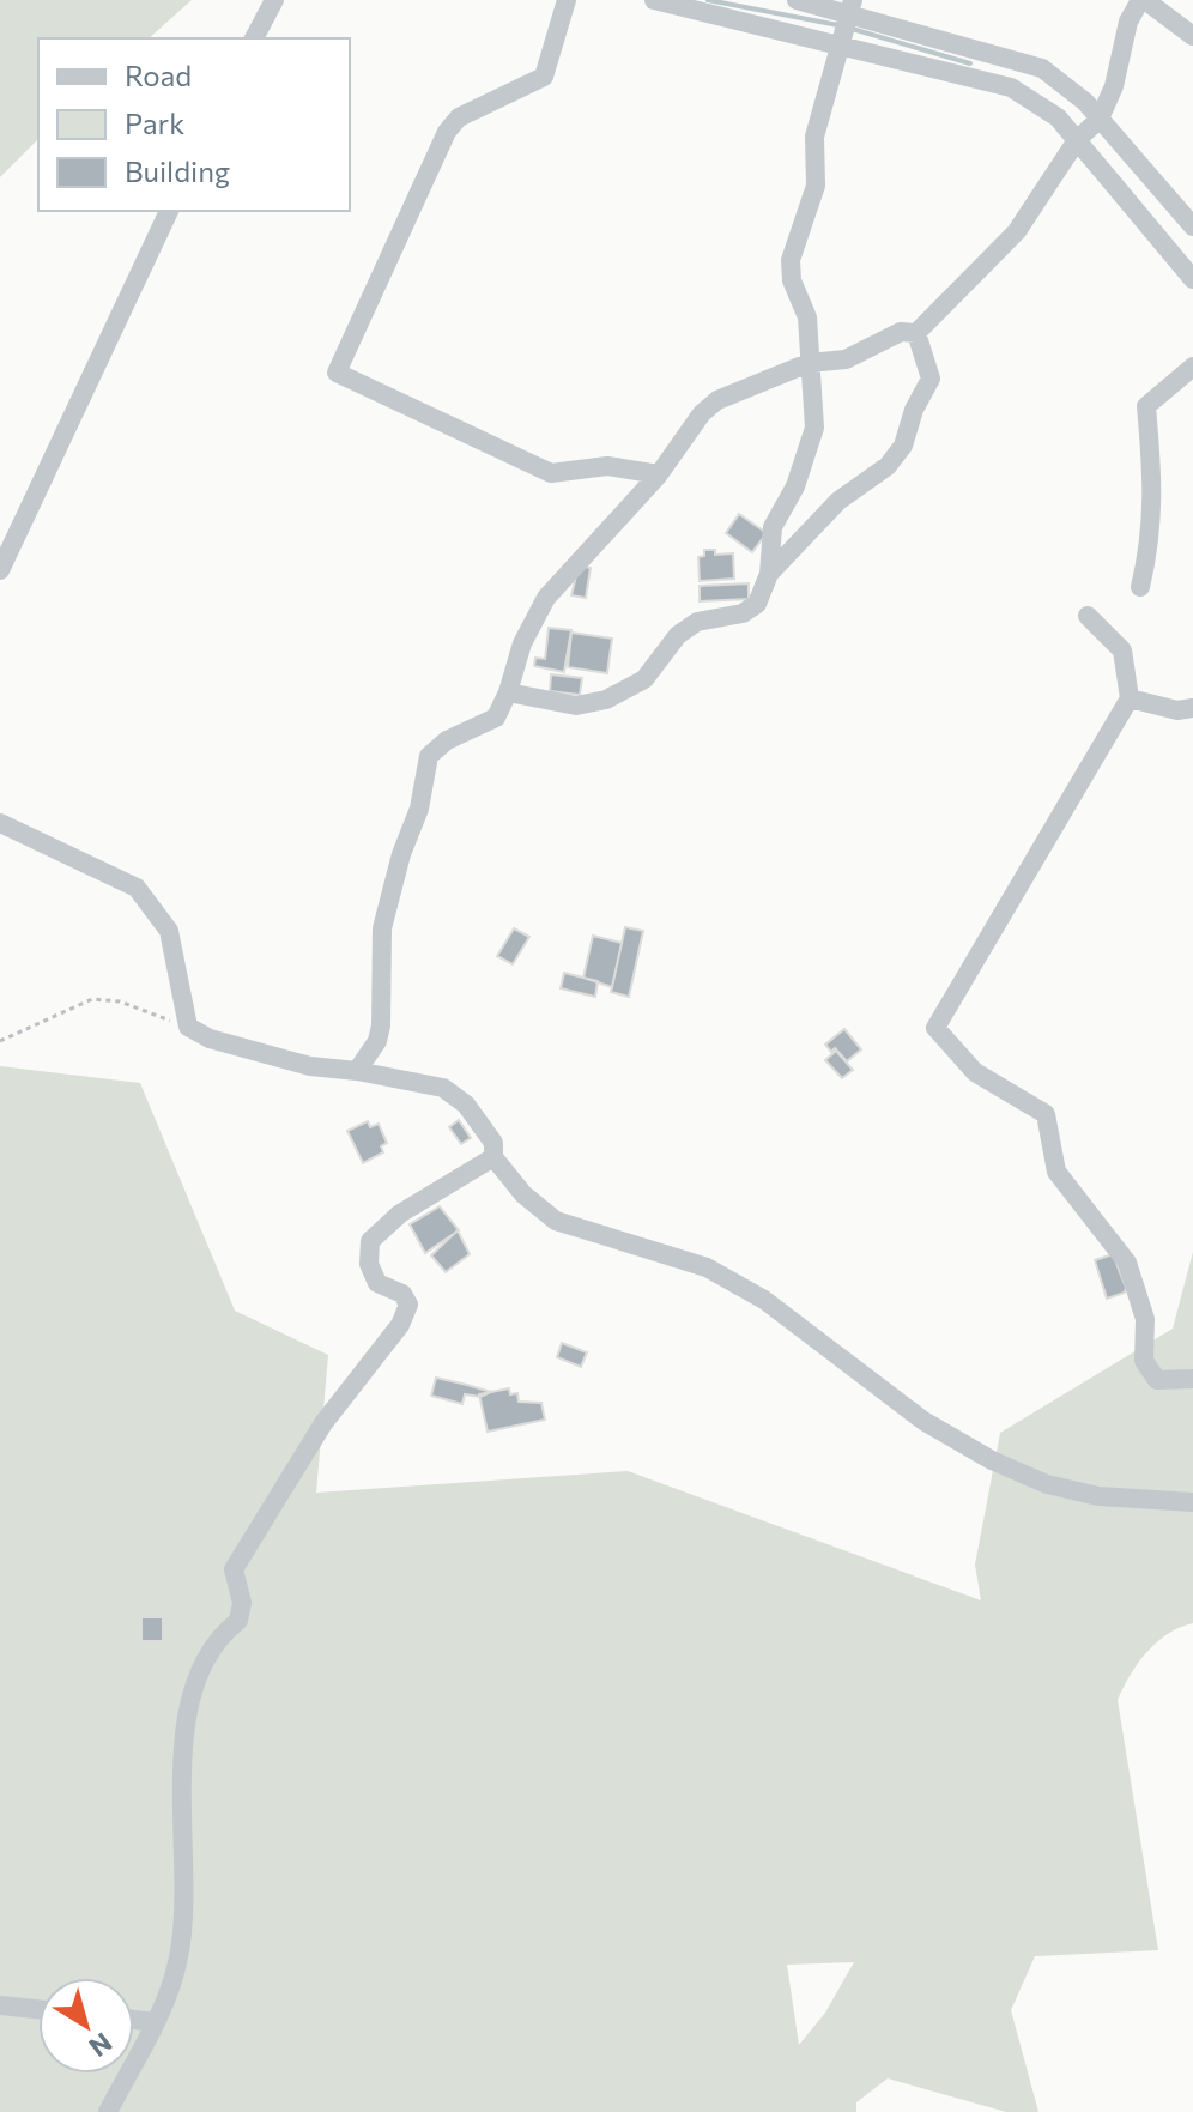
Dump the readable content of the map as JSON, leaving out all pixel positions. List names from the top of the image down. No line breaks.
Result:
{"legend":["Road","Park","Building"],"north":"bottom right"}
